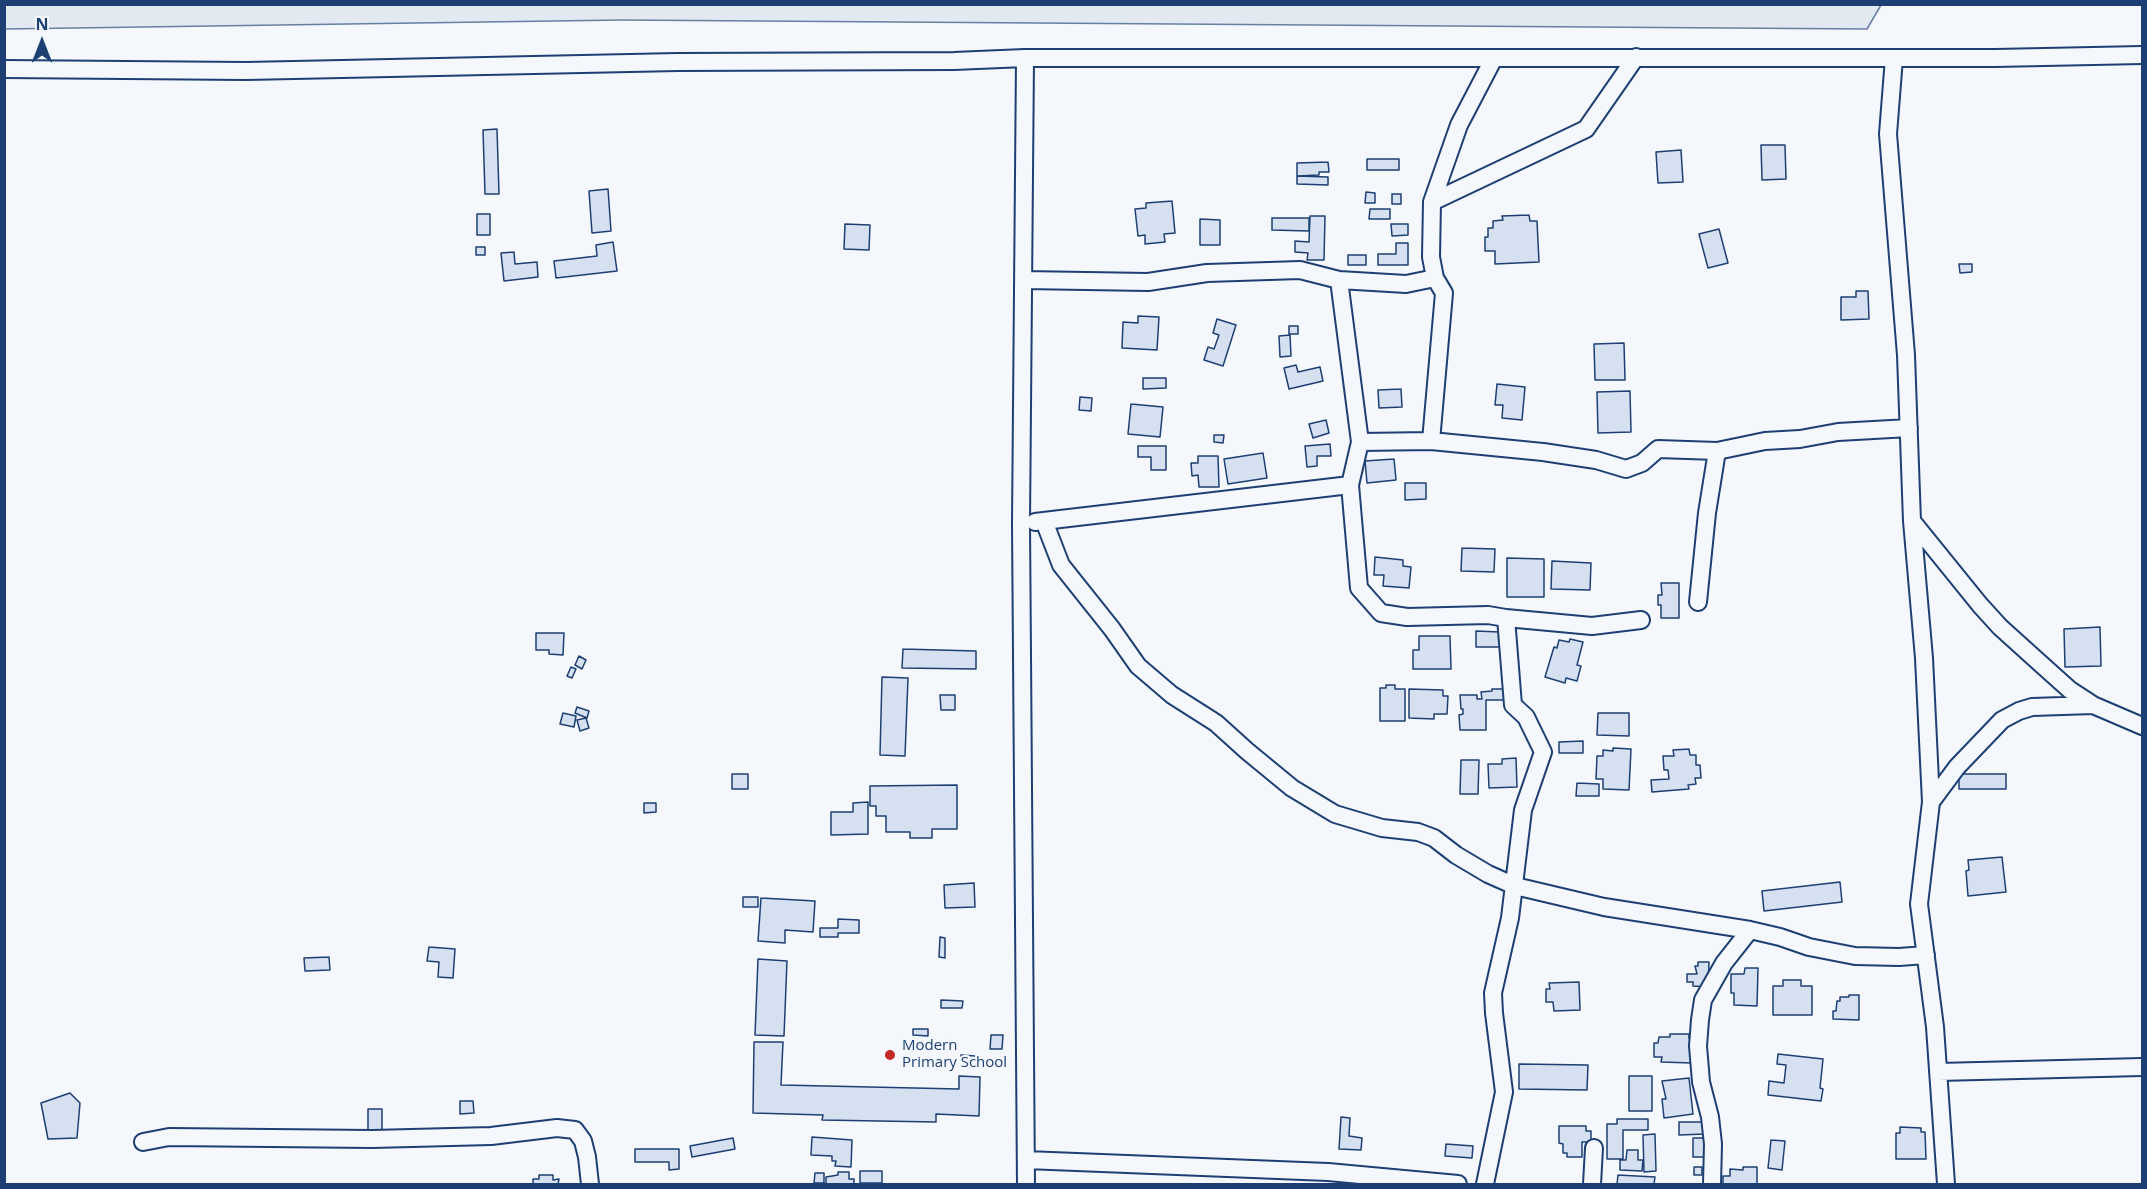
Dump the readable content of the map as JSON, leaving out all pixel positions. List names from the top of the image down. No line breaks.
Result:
{"places":["Modern Primary School"],"north":"top"}
